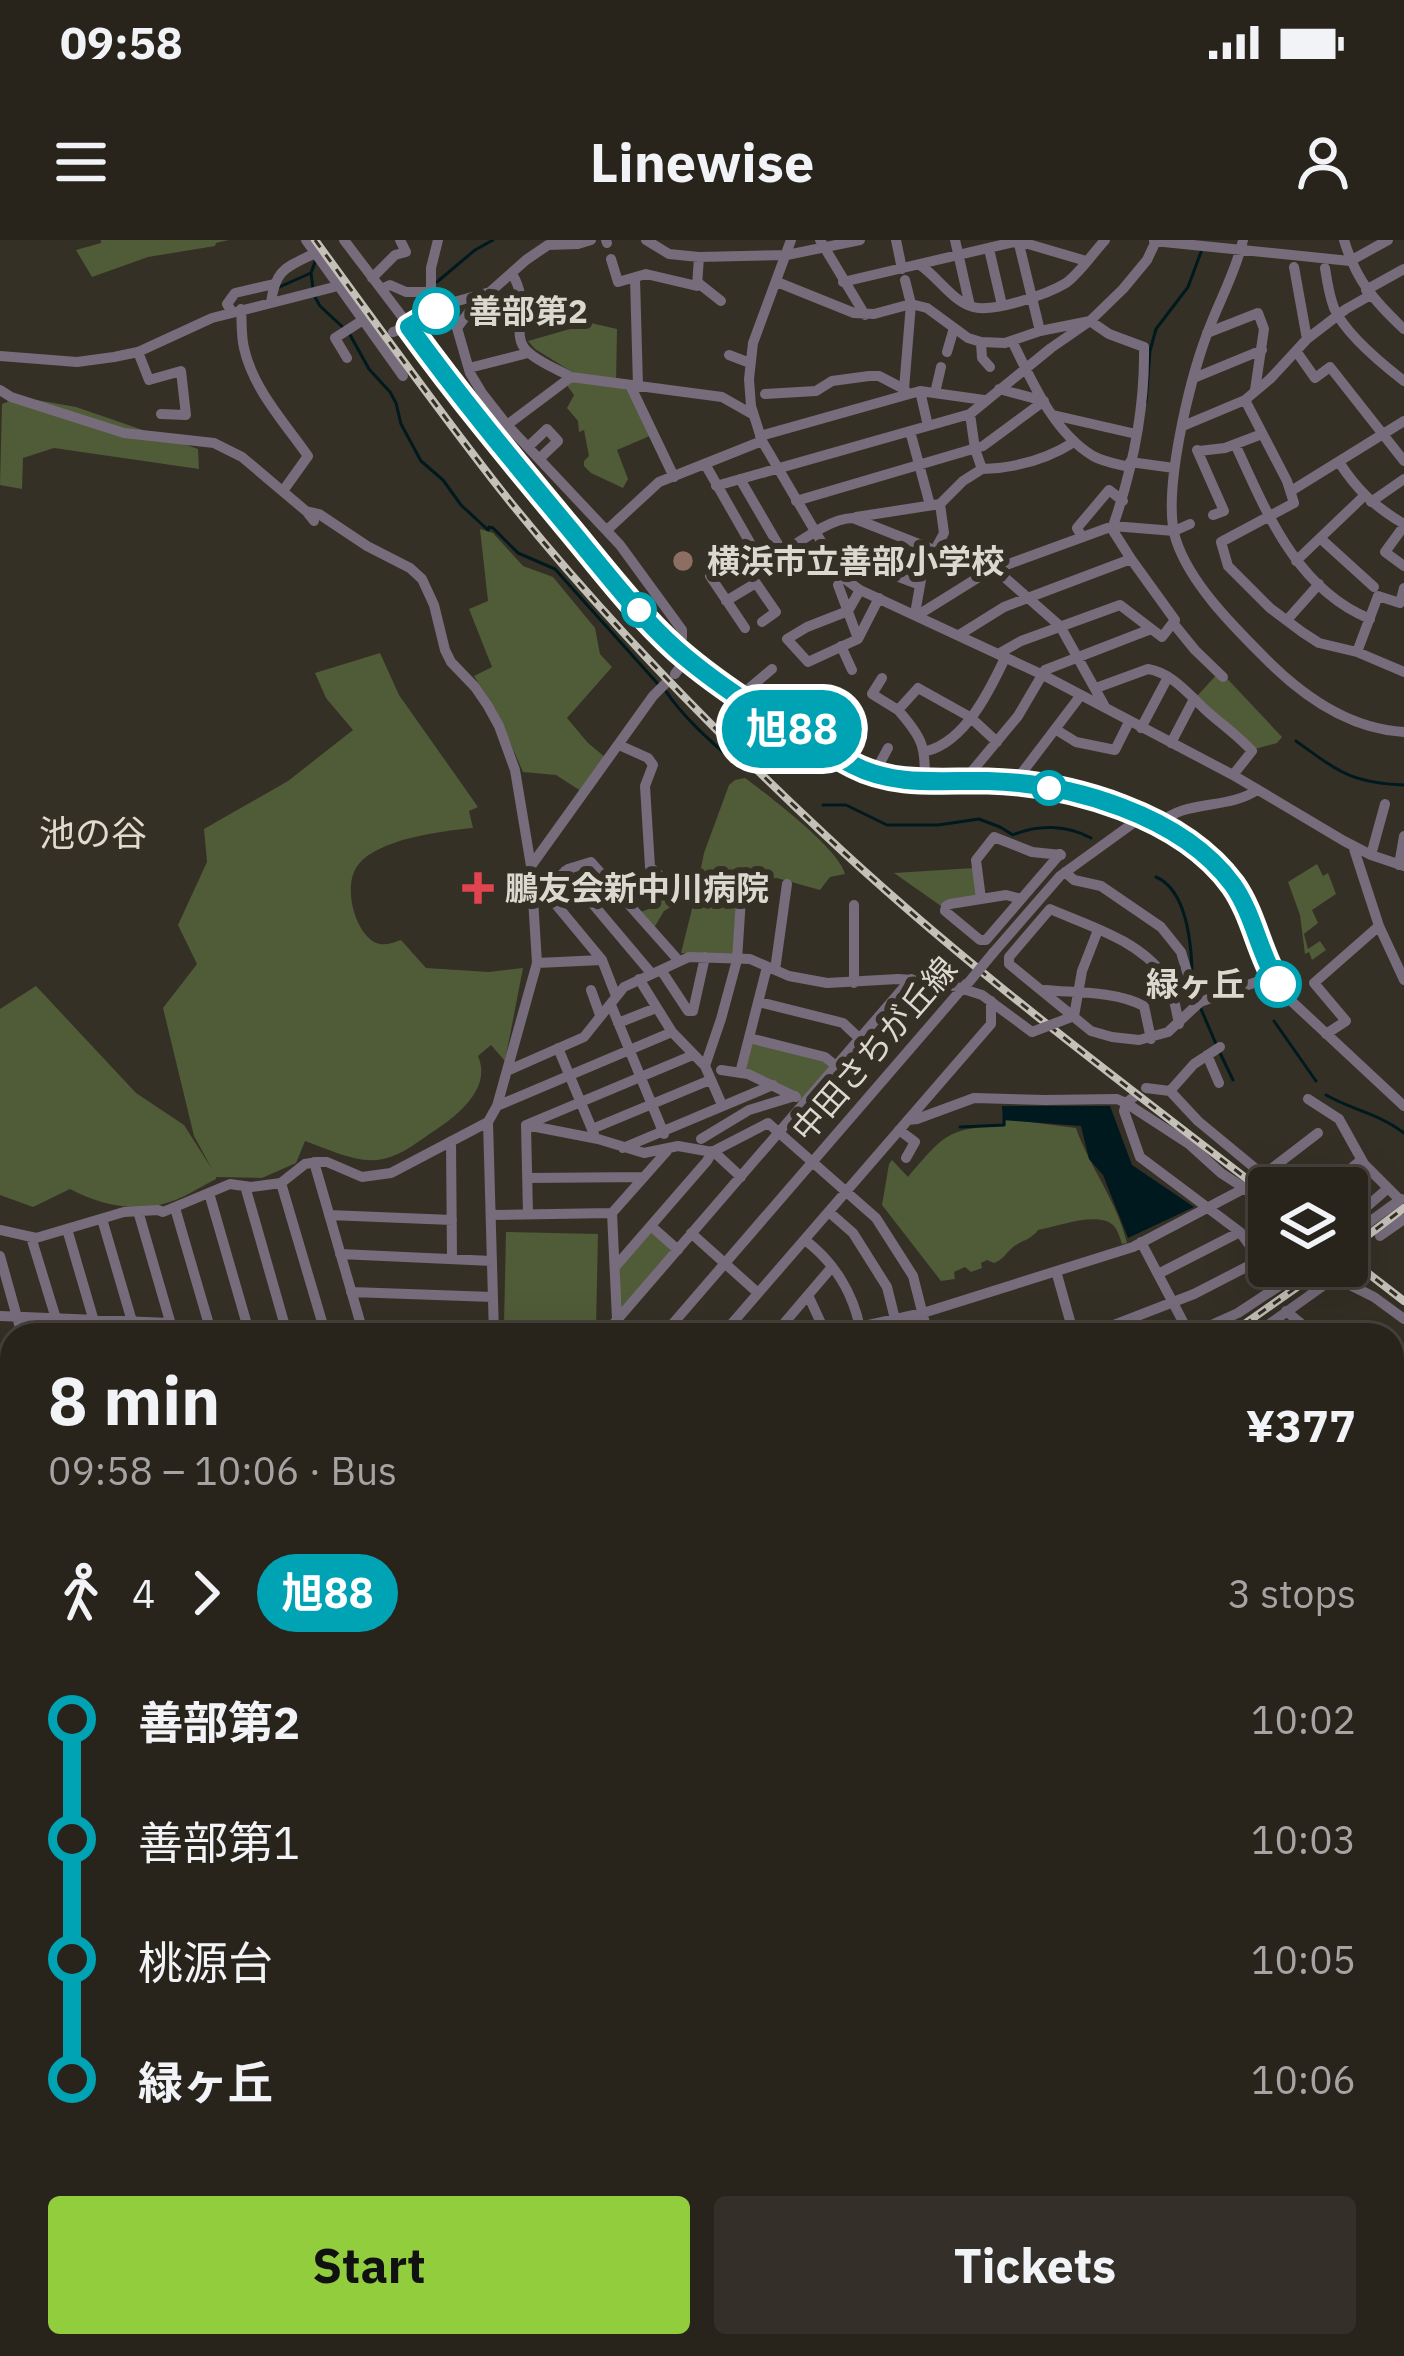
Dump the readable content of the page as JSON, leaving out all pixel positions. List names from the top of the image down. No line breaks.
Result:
{"streets":{"street":["中田さちが丘線"]},"districts":["池の谷"],"places":{"other":["善部第2","横浜市立善部小学校","緑ヶ丘"],"health":["鵬友会新中川病院"]},"lines":["bus line 旭88"],"page":{"status":"09:58","header":"Linewise","on_map":"旭88","heading":["8 min","09:58 – 10:06 · Bus","¥377"],"legs":["4","旭88","3 stops"],"list":[{"name":"善部第2","value":"10:02"},{"name":"善部第1","value":"10:03"},{"name":"桃源台","value":"10:05"},{"name":"緑ヶ丘","value":"10:06"}],"buttons":["Start","Tickets"]}}
